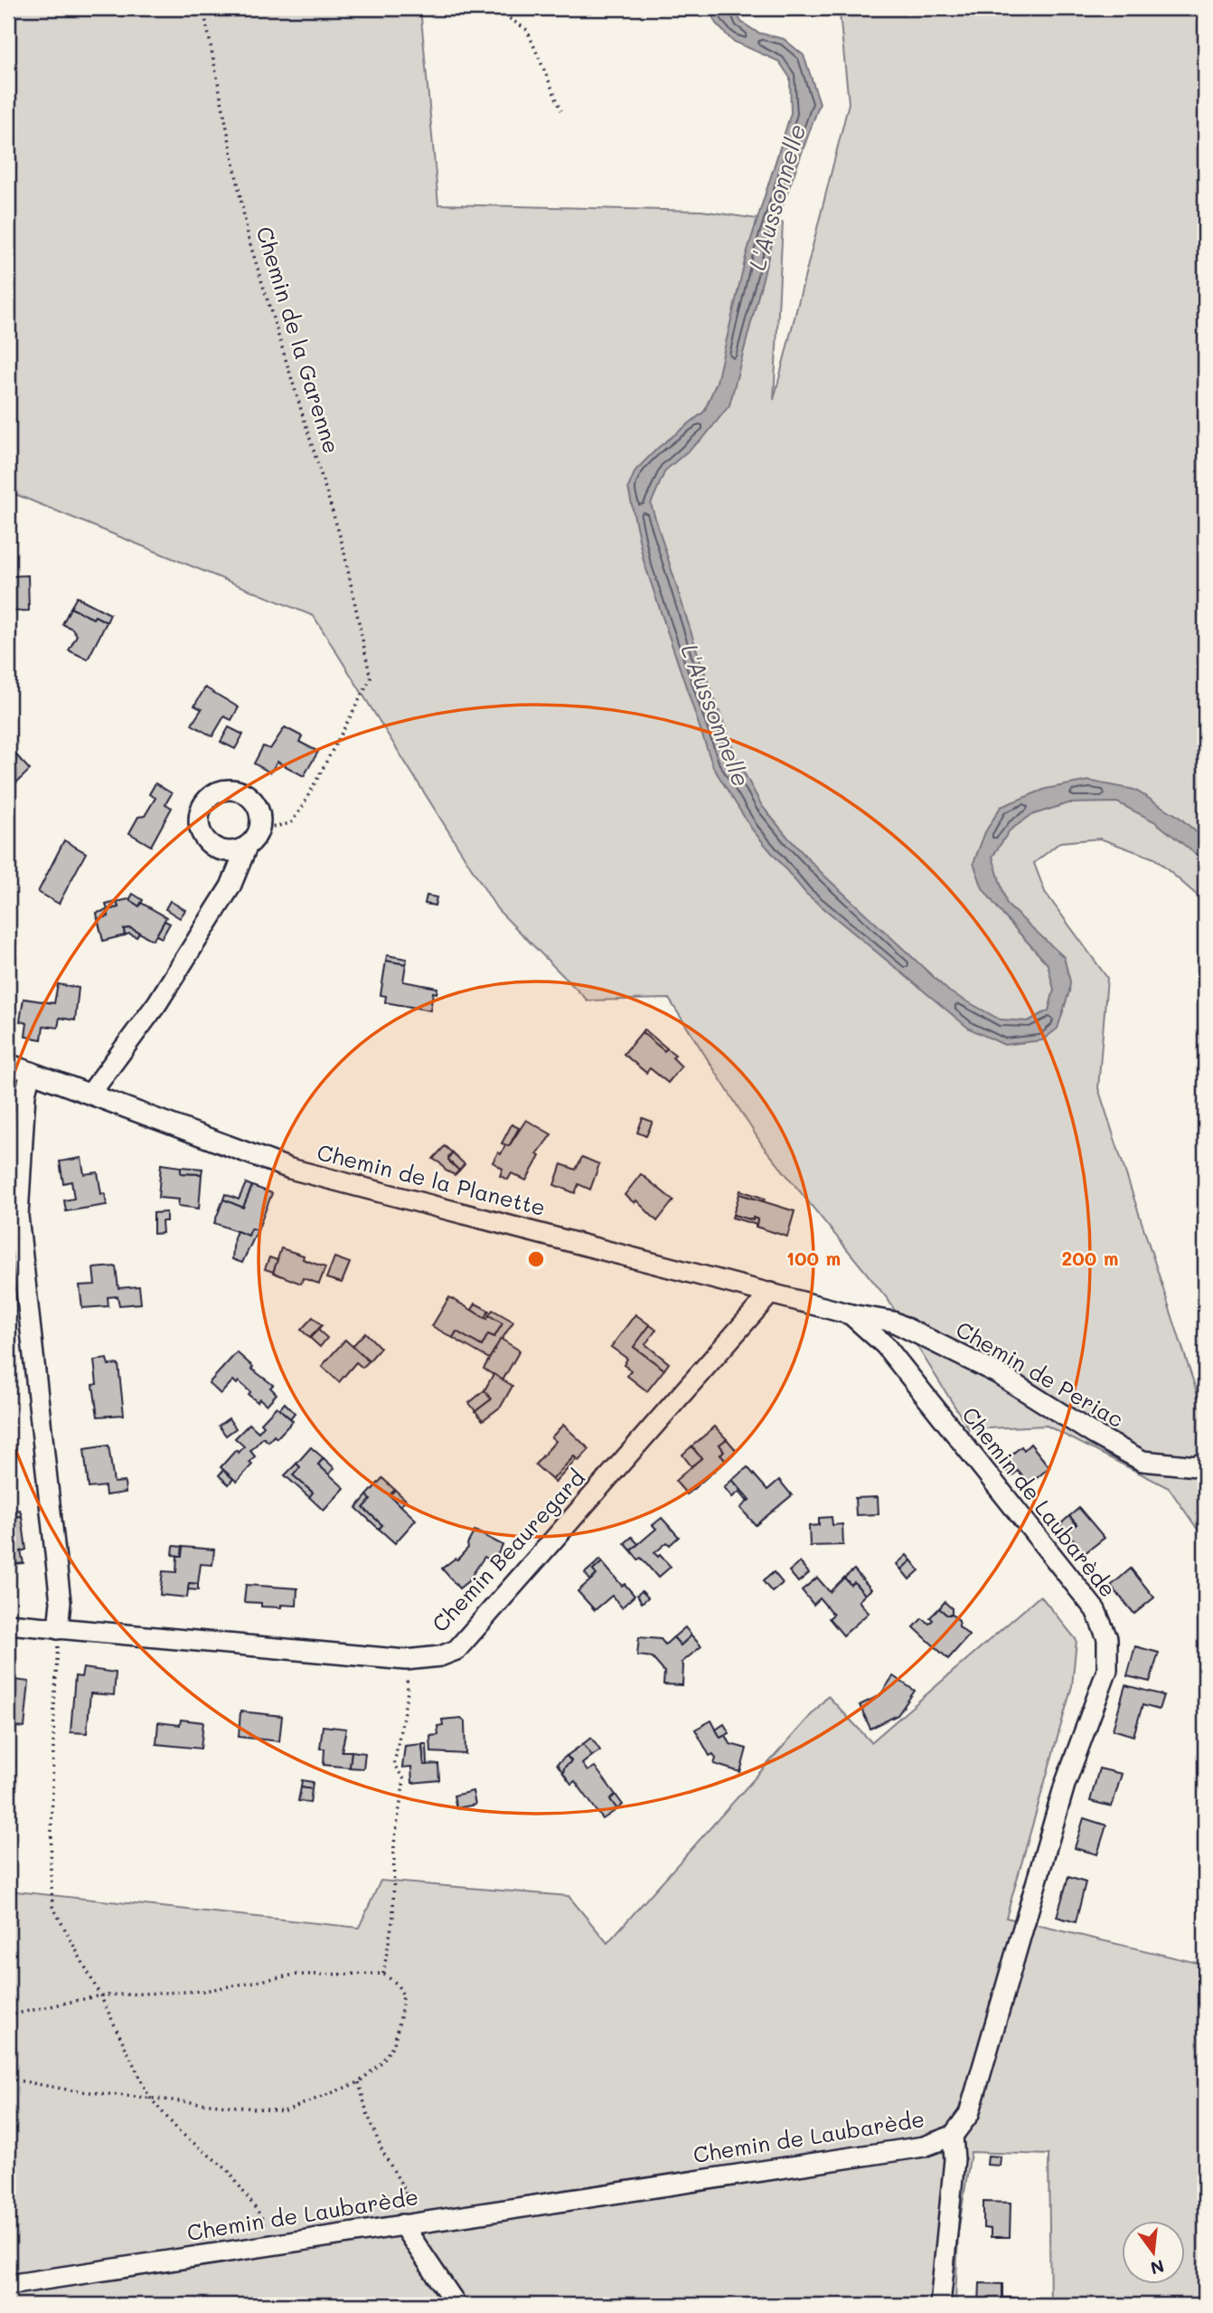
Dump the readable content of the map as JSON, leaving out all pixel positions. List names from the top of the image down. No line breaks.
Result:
{"streets":{"street":["Chemin de la Planette","Chemin de Periac","Chemin de Laubarède","Chemin Beauregard"],"path":["Chemin de la Garenne"]},"crossings":[["Chemin de la Planette","Chemin de Periac"],["Chemin de la Planette","Chemin de Laubarède"],["Chemin de la Planette","Chemin Beauregard"],["Chemin de Periac","Chemin de Laubarède"]],"water":["L'Aussonnelle"],"north":"bottom","rings":["100 m","200 m"]}
